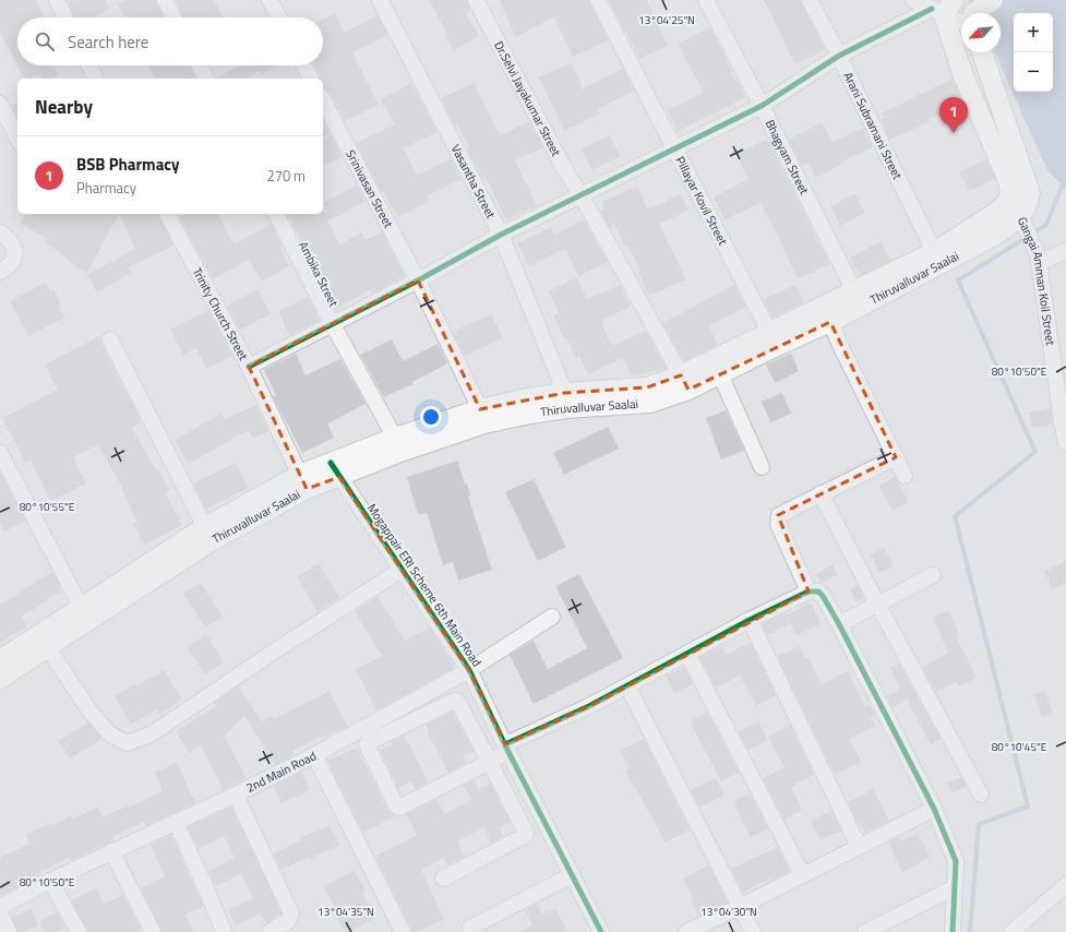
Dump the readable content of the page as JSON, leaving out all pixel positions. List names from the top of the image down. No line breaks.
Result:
{"streets":{"main road":["Thiruvalluvar Saalai"],"street":["Dr.Selvi Jayakumar Street","Arani Subramani Street","Bhagyam Street","Vasantha Street","Srinivasan Street","Pillayar Kovil Street","Ambika Street","Gangai Amman Koil Street","Trinity Church Street","Mogappair ERI Scheme 6th Main Road","2nd Main Road"]},"crossings":[["Dr.Selvi Jayakumar Street","Thiruvalluvar Saalai"],["Arani Subramani Street","Thiruvalluvar Saalai"],["Bhagyam Street","Thiruvalluvar Saalai"],["Vasantha Street","Thiruvalluvar Saalai"],["Srinivasan Street","Thiruvalluvar Saalai"],["Pillayar Kovil Street","Thiruvalluvar Saalai"],["Ambika Street","Thiruvalluvar Saalai"],["Thiruvalluvar Saalai","Gangai Amman Koil Street"],["Thiruvalluvar Saalai","Trinity Church Street"],["Thiruvalluvar Saalai","Mogappair ERI Scheme 6th Main Road"],["Mogappair ERI Scheme 6th Main Road","2nd Main Road"]],"north":"bottom left","page":{"map_buttons":["+","−"],"search":"Search here","heading":"Nearby","pins":"1","list":[{"mark":"1","name":"BSB Pharmacy","note":"Pharmacy","value":"270 m"}]},"coordinates":["13°04'25\"N","80°10'50\"E","80°10'55\"E","80°10'45\"E","13°04'35\"N","13°04'30\"N"]}
